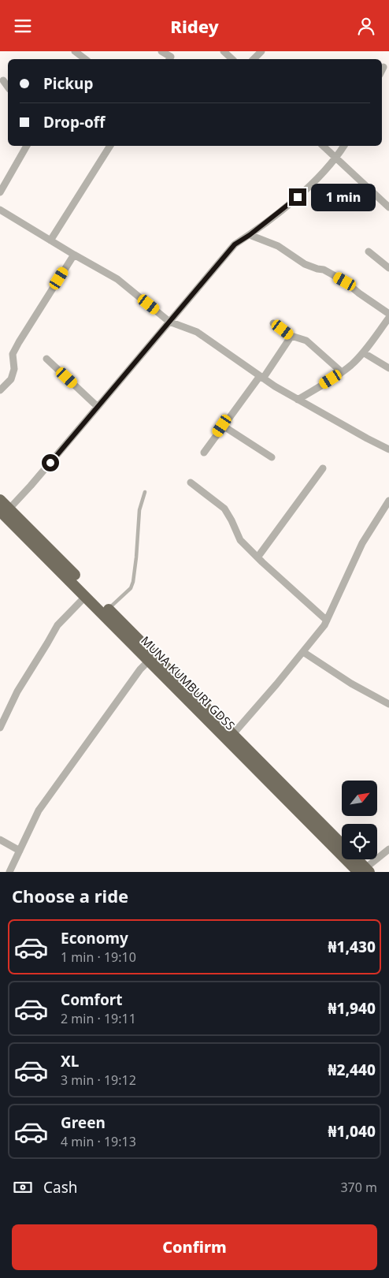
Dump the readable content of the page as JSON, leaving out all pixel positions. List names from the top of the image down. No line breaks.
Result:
{"streets":{"highway":["MUNA KUMBURI GDSS"]},"north":"top right","page":{"header":"Ridey","banner":["Pickup","Drop-off"],"bubble":"1 min","heading":"Choose a ride","list":[{"name":"Economy","note":"1 min · 19:10","value":"₦1,430"},{"name":"Comfort","note":"2 min · 19:11","value":"₦1,940"},{"name":"XL","note":"3 min · 19:12","value":"₦2,440"},{"name":"Green","note":"4 min · 19:13","value":"₦1,040"}],"pay":["Cash","370 m"],"buttons":"Confirm"}}
